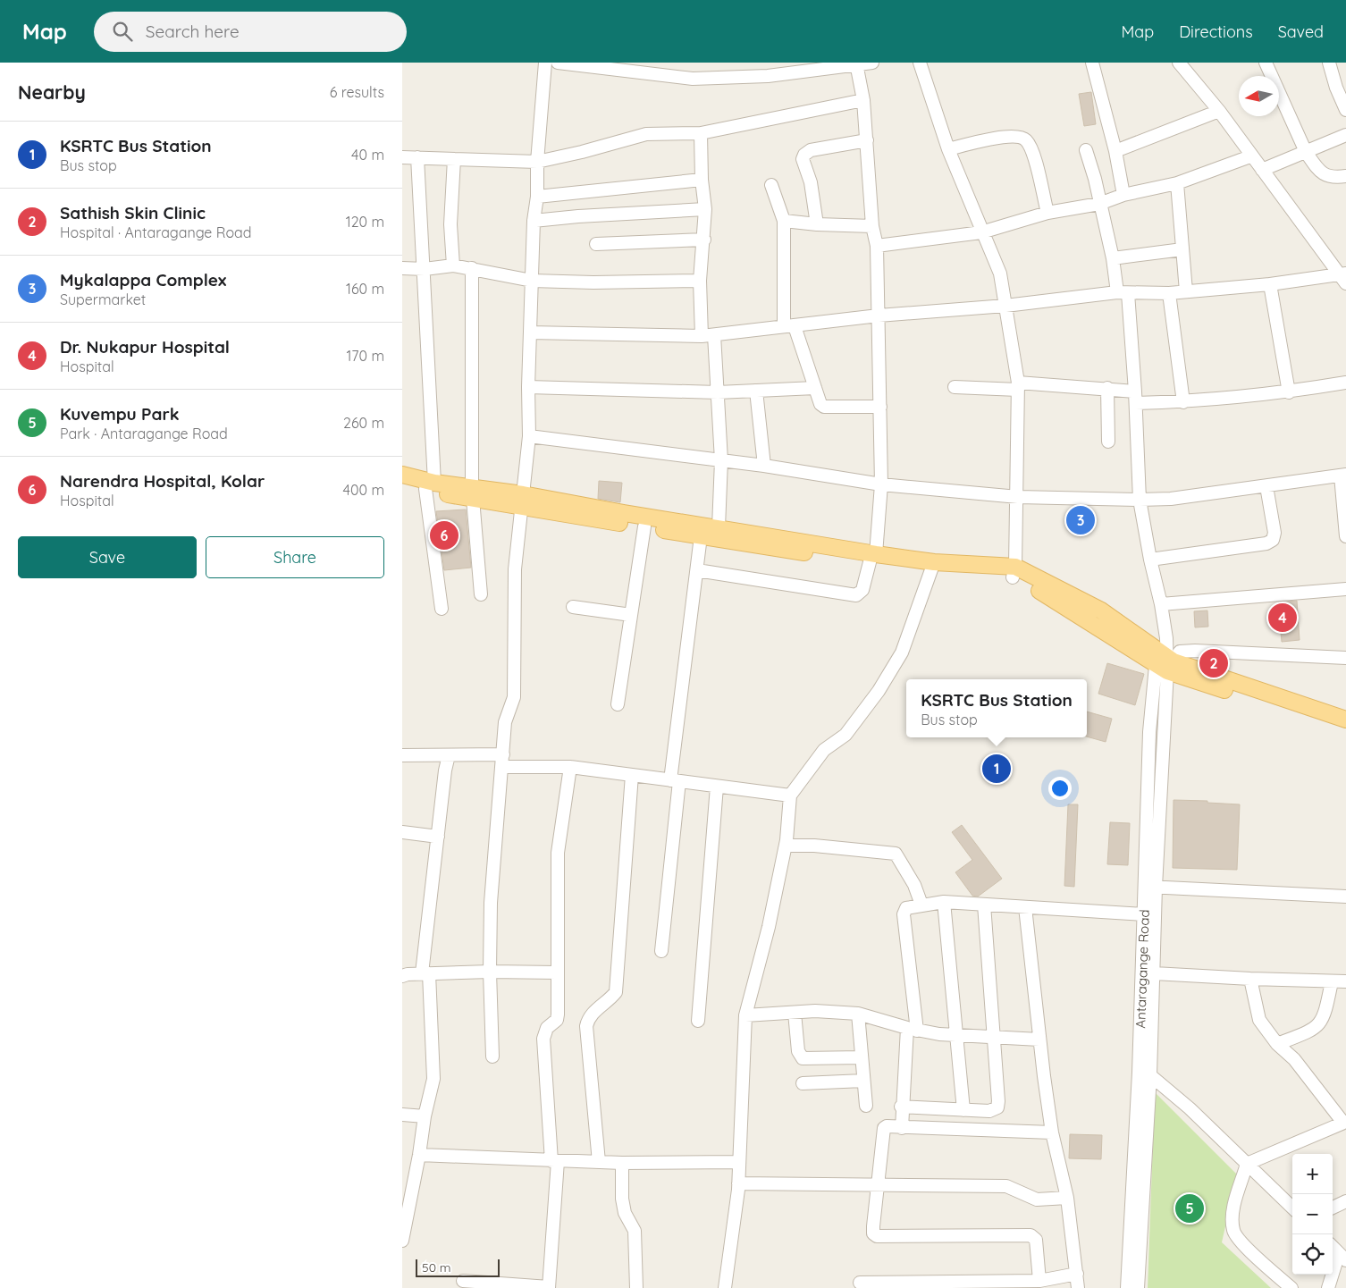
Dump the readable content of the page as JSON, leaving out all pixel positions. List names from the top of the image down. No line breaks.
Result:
{"streets":{"street":["Antaragange Road"]},"scale_bar":"50 m","north":"left","page":{"header":"Map","search":"Search here","nav":["Map","Directions","Saved"],"heading":["Nearby","6 results"],"list":[{"mark":"1","name":"KSRTC Bus Station","note":"Bus stop","value":"40 m"},{"mark":"2","name":"Sathish Skin Clinic","note":"Hospital · Antaragange Road","value":"120 m"},{"mark":"3","name":"Mykalappa Complex","note":"Supermarket","value":"160 m"},{"mark":"4","name":"Dr. Nukapur Hospital","note":"Hospital","value":"170 m"},{"mark":"5","name":"Kuvempu Park","note":"Park · Antaragange Road","value":"260 m"},{"mark":"6","name":"Narendra Hospital, Kolar","note":"Hospital","value":"400 m"}],"pins":["3","6","4","2","1","5"],"buttons":["Save","Share"],"popup":["KSRTC Bus Station","Bus stop"],"map_buttons":["+","−"],"scale":"50 m"}}
